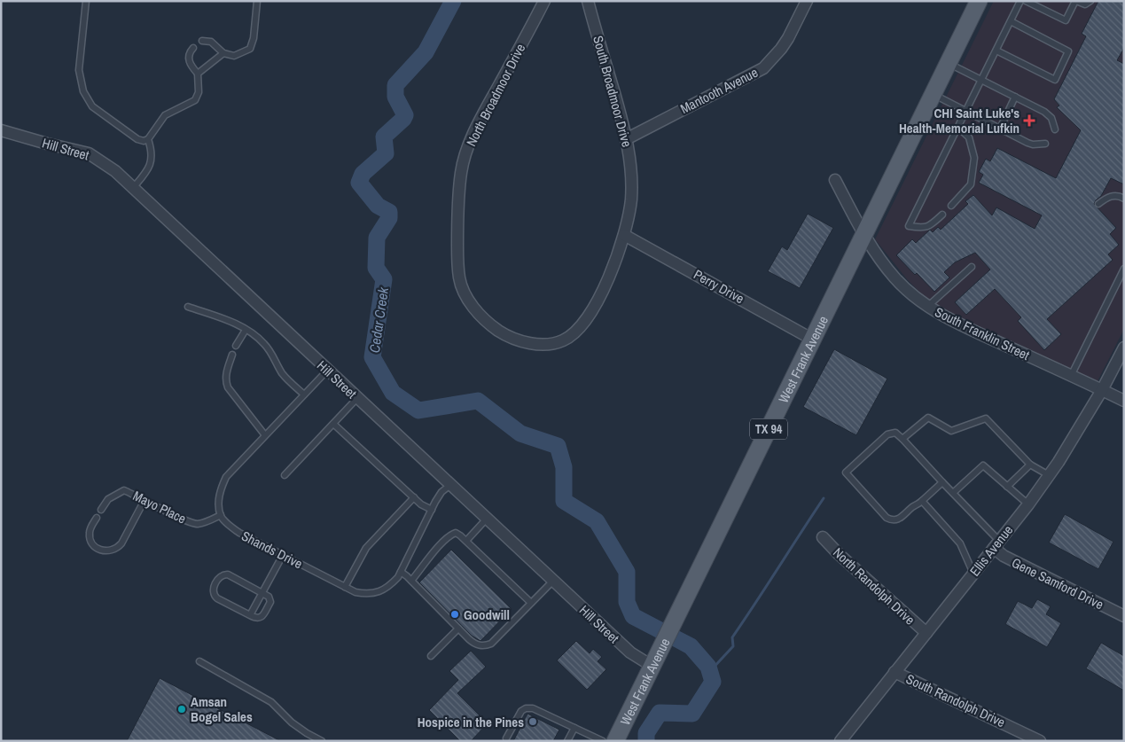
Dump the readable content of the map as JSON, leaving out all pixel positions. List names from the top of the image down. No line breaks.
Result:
{"streets":{"main road":["West Frank Avenue","TX 94"],"street":["Mantooth Avenue","South Broadmoor Drive","North Broadmoor Drive","Hill Street","Perry Drive","South Franklin Street","Ellis Avenue","Gene Samford Drive","North Randolph Drive","South Randolph Drive"],"lane":["Mayo Place","Shands Drive"]},"crossings":[["Mantooth Avenue","South Broadmoor Drive"],["South Broadmoor Drive","North Broadmoor Drive"],["South Broadmoor Drive","Perry Drive"],["North Broadmoor Drive","Perry Drive"],["Hill Street","West Frank Avenue"],["Hill Street","Shands Drive"],["Perry Drive","West Frank Avenue"],["South Franklin Street","West Frank Avenue"],["South Franklin Street","Ellis Avenue"],["Mayo Place","Shands Drive"],["Ellis Avenue","Gene Samford Drive"],["Ellis Avenue","North Randolph Drive"],["Ellis Avenue","South Randolph Drive"]],"water":["Cedar Creek"],"places":{"health":["CHI Saint Luke's Health-Memorial Lufkin"],"other":["Goodwill","Amsan Bogel Sales","Hospice in the Pines"]}}
